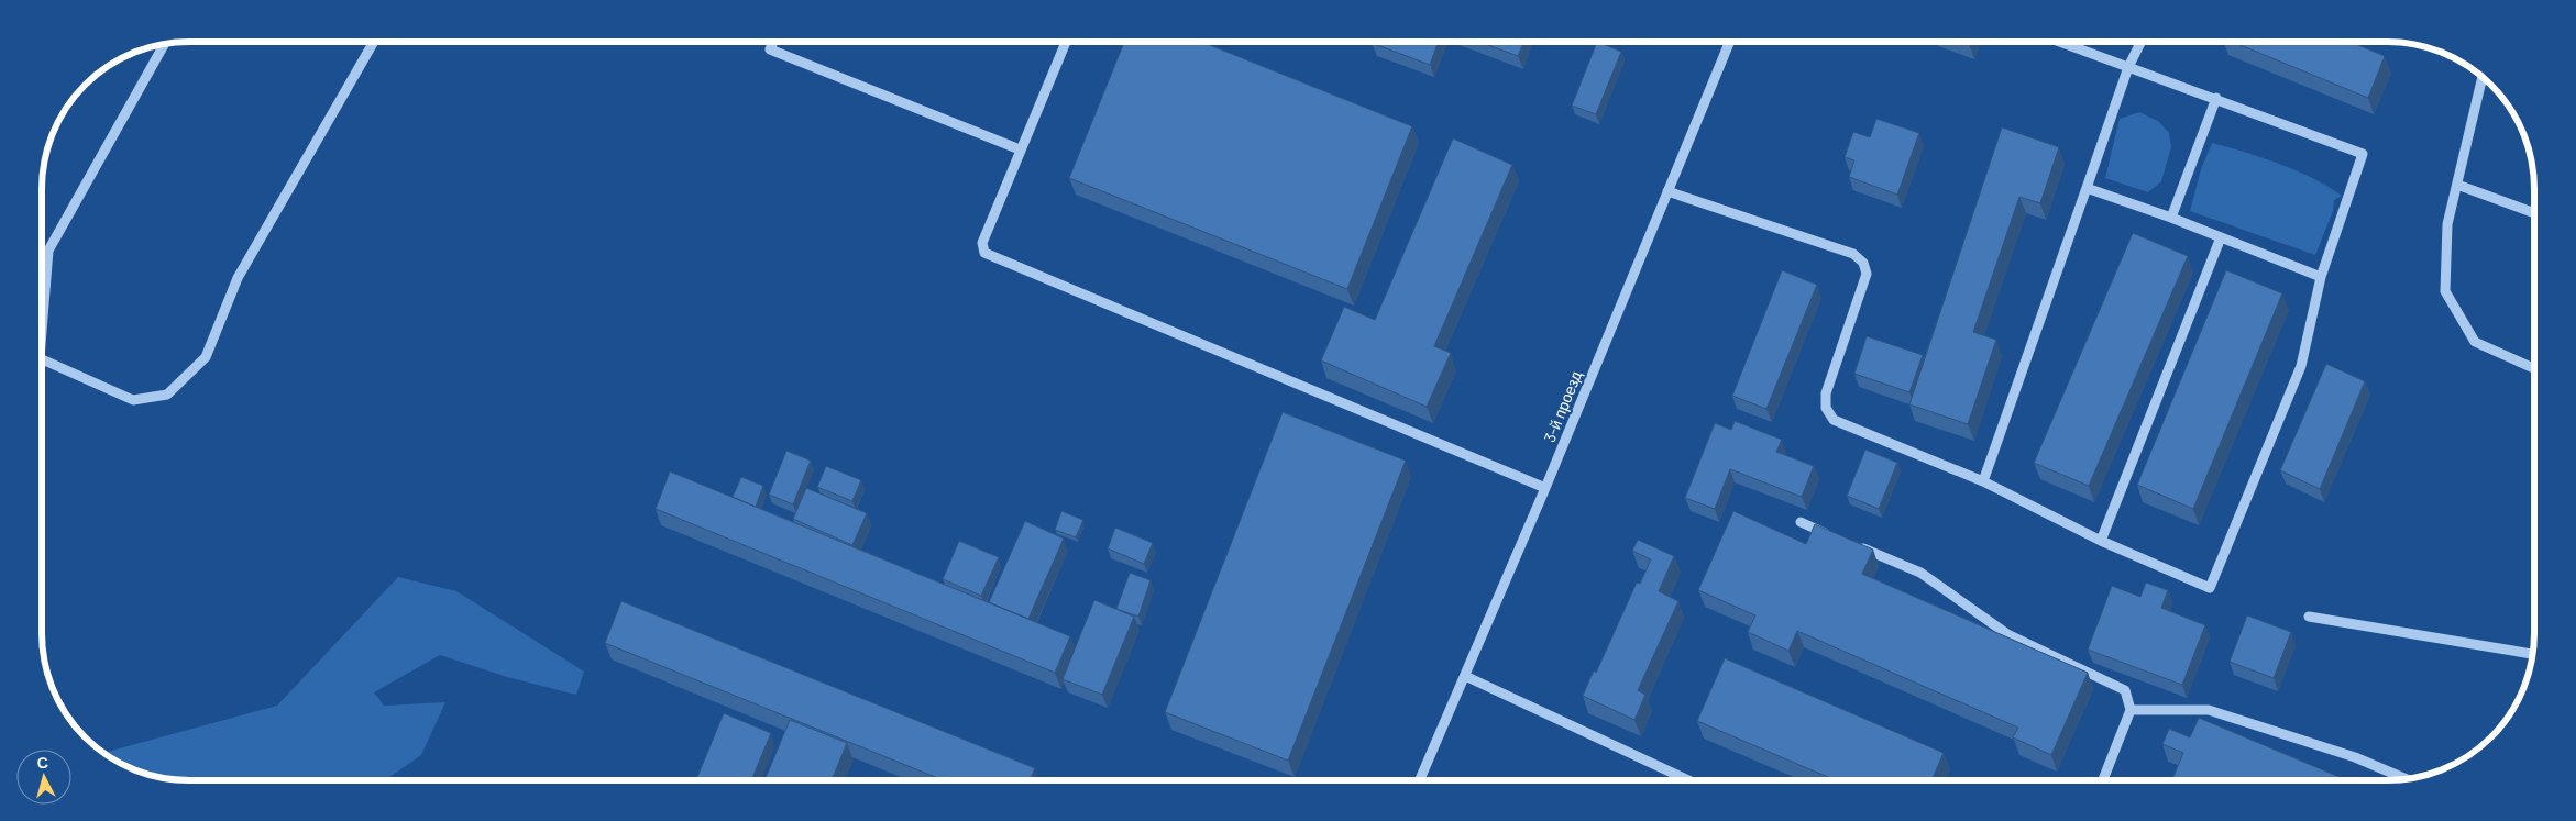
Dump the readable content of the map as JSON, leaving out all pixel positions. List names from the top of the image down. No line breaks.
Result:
{"streets":{"street":["3-й проезд"]},"north":"top"}
